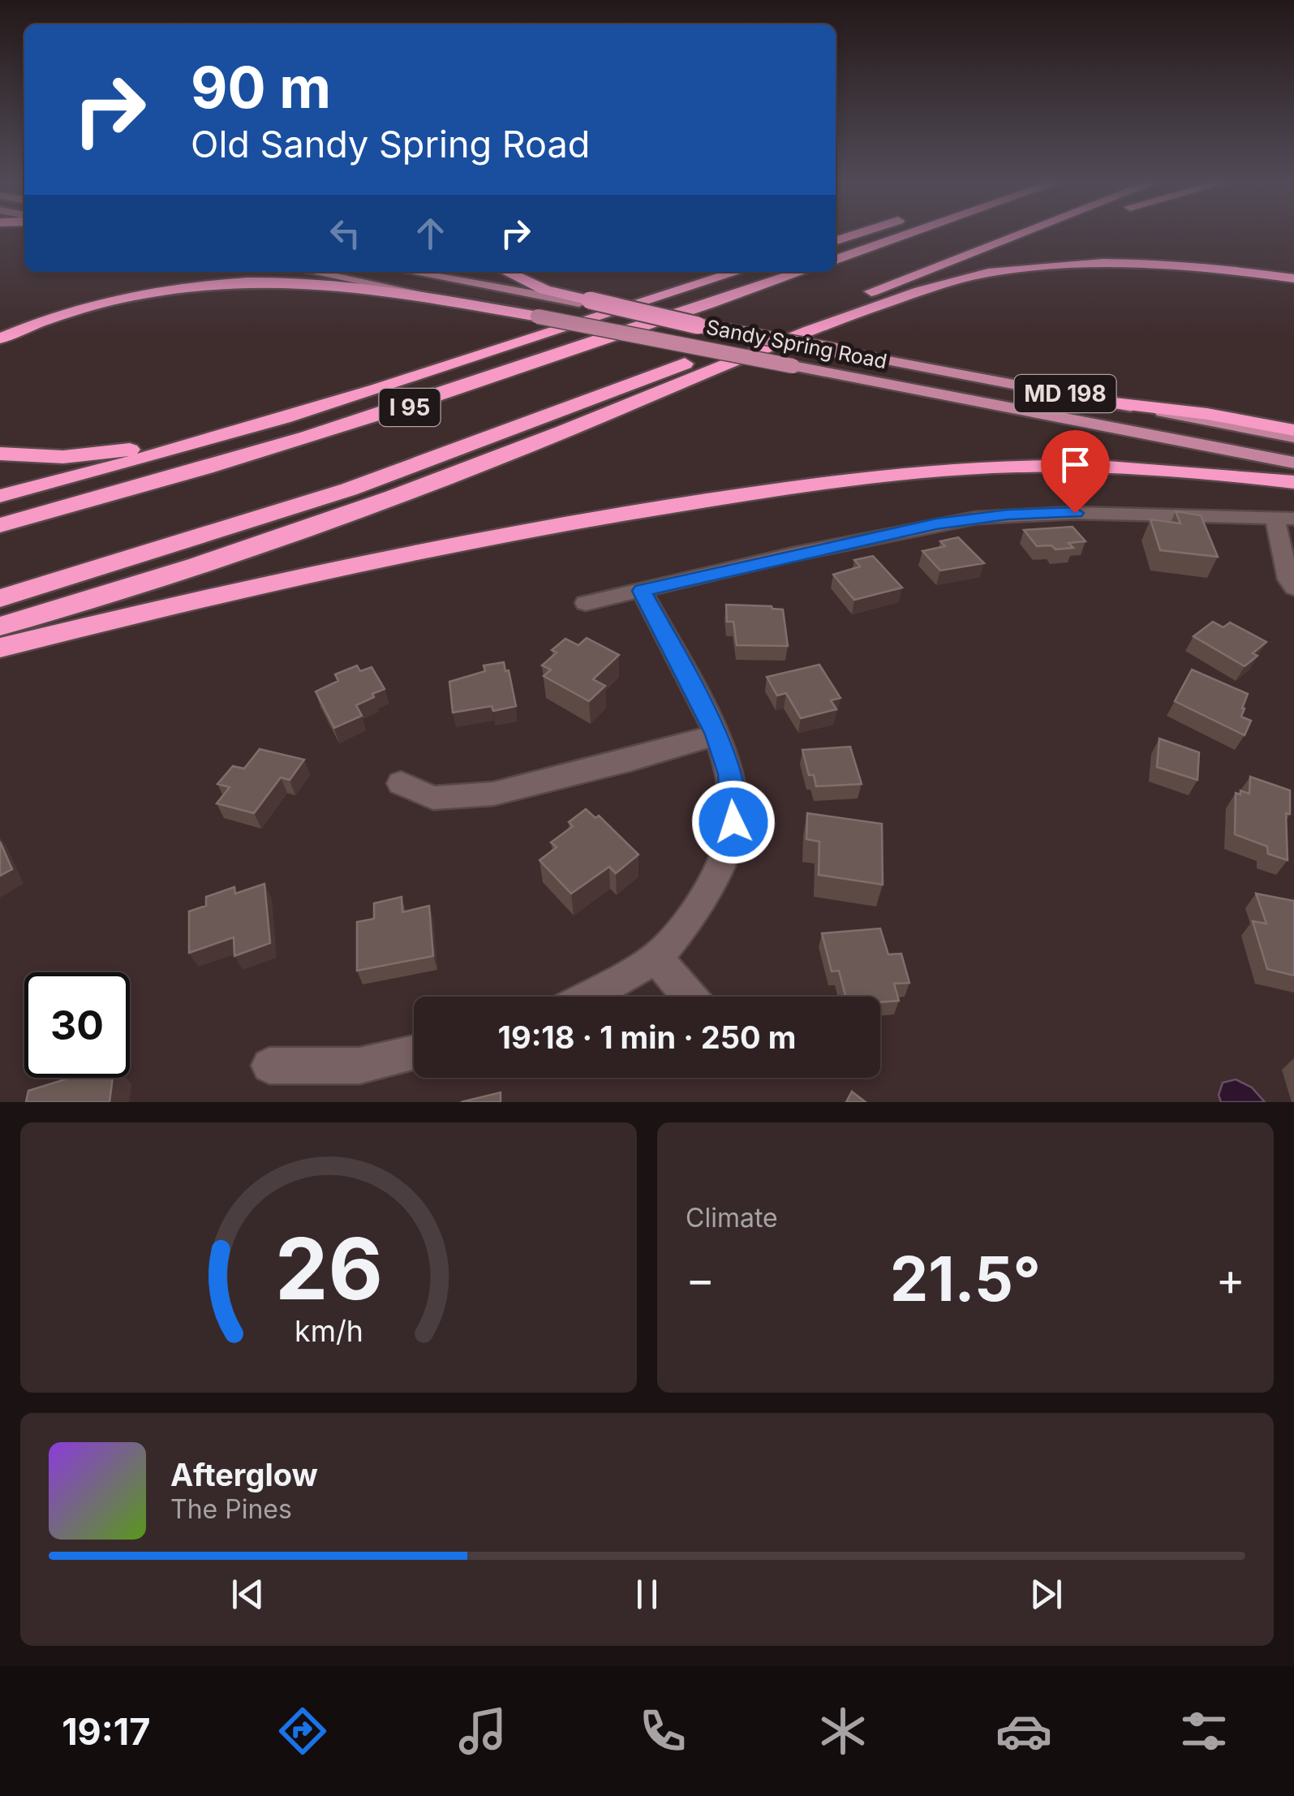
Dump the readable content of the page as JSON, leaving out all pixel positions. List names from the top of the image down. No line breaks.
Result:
{"streets":{"highway":["I 95"],"main road":["Sandy Spring Road","MD 198"]},"page":{"turn":["90 m","Old Sandy Spring Road"],"limit":"30","trip":"19:18 · 1 min · 250 m","tile":"Climate","heat":["−","21.5°","+"],"song":["Afterglow","The Pines"],"tabs":"19:17","gauge":["26","km/h"]}}
